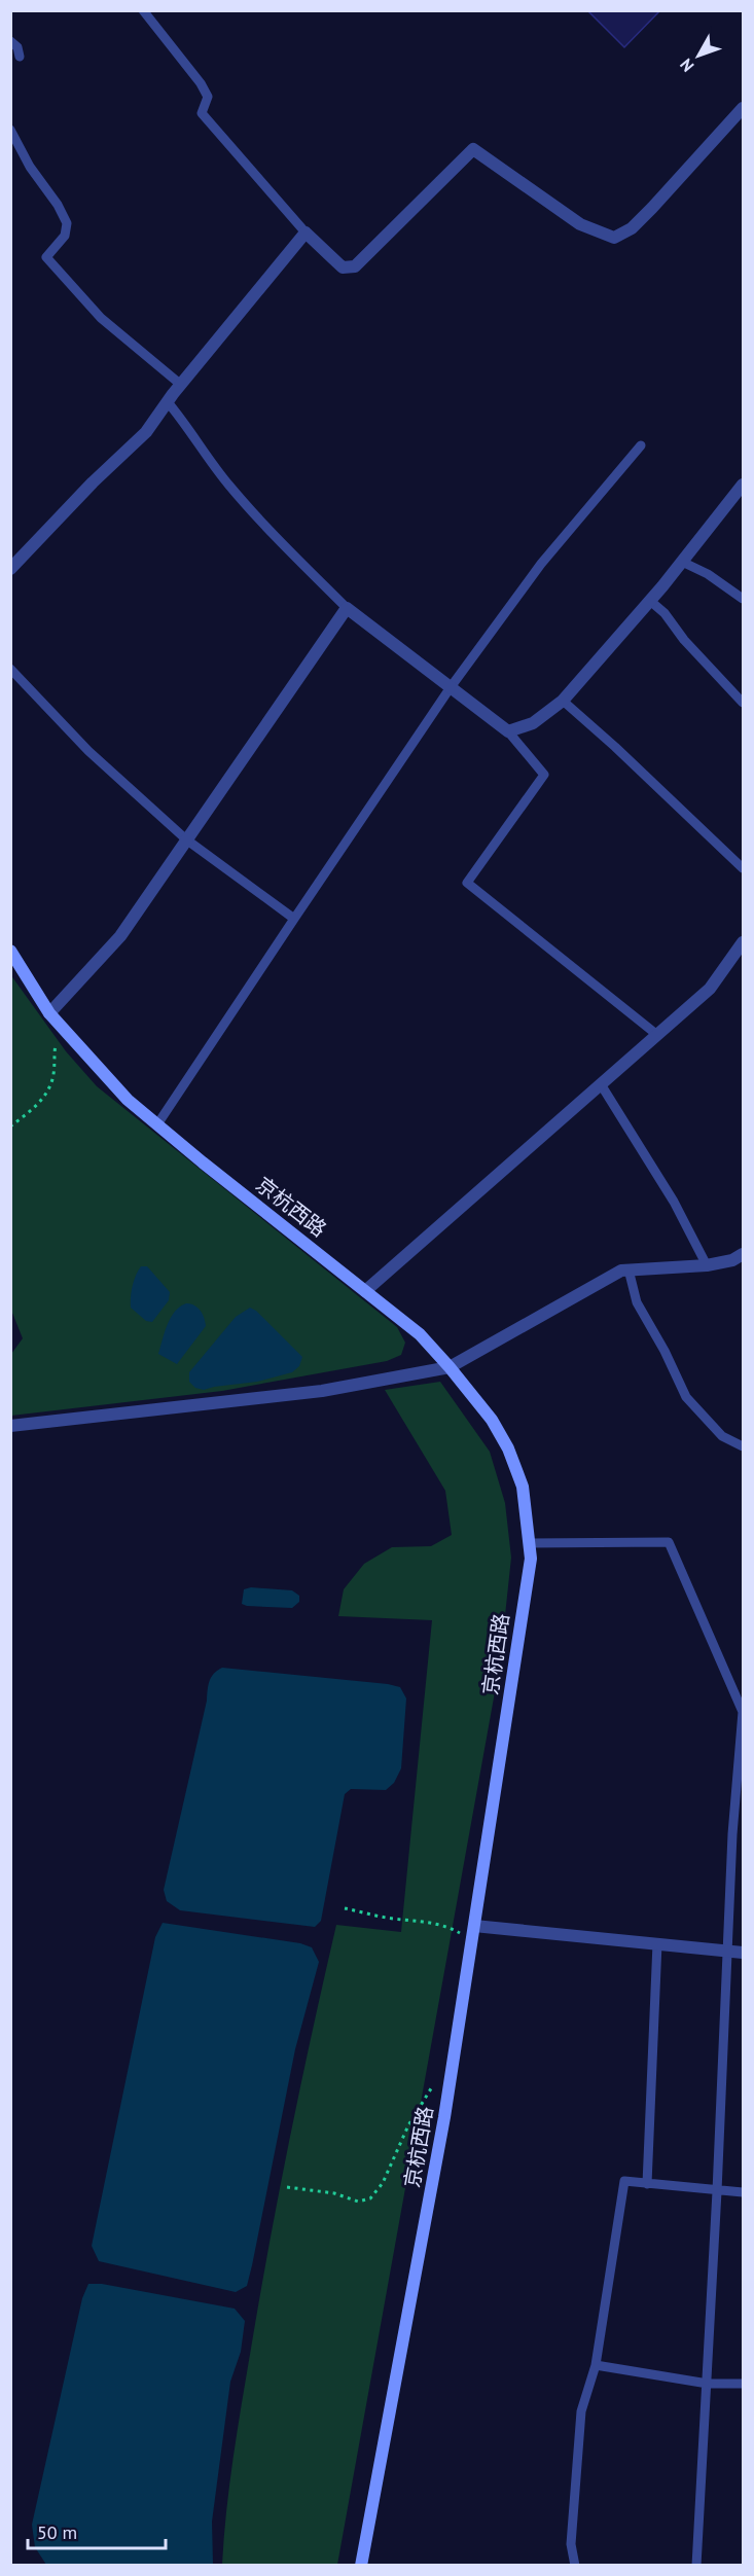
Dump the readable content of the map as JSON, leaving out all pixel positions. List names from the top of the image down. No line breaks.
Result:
{"streets":{"main road":["京杭西路"]},"scale_bar":"50 m","north":"bottom left"}
